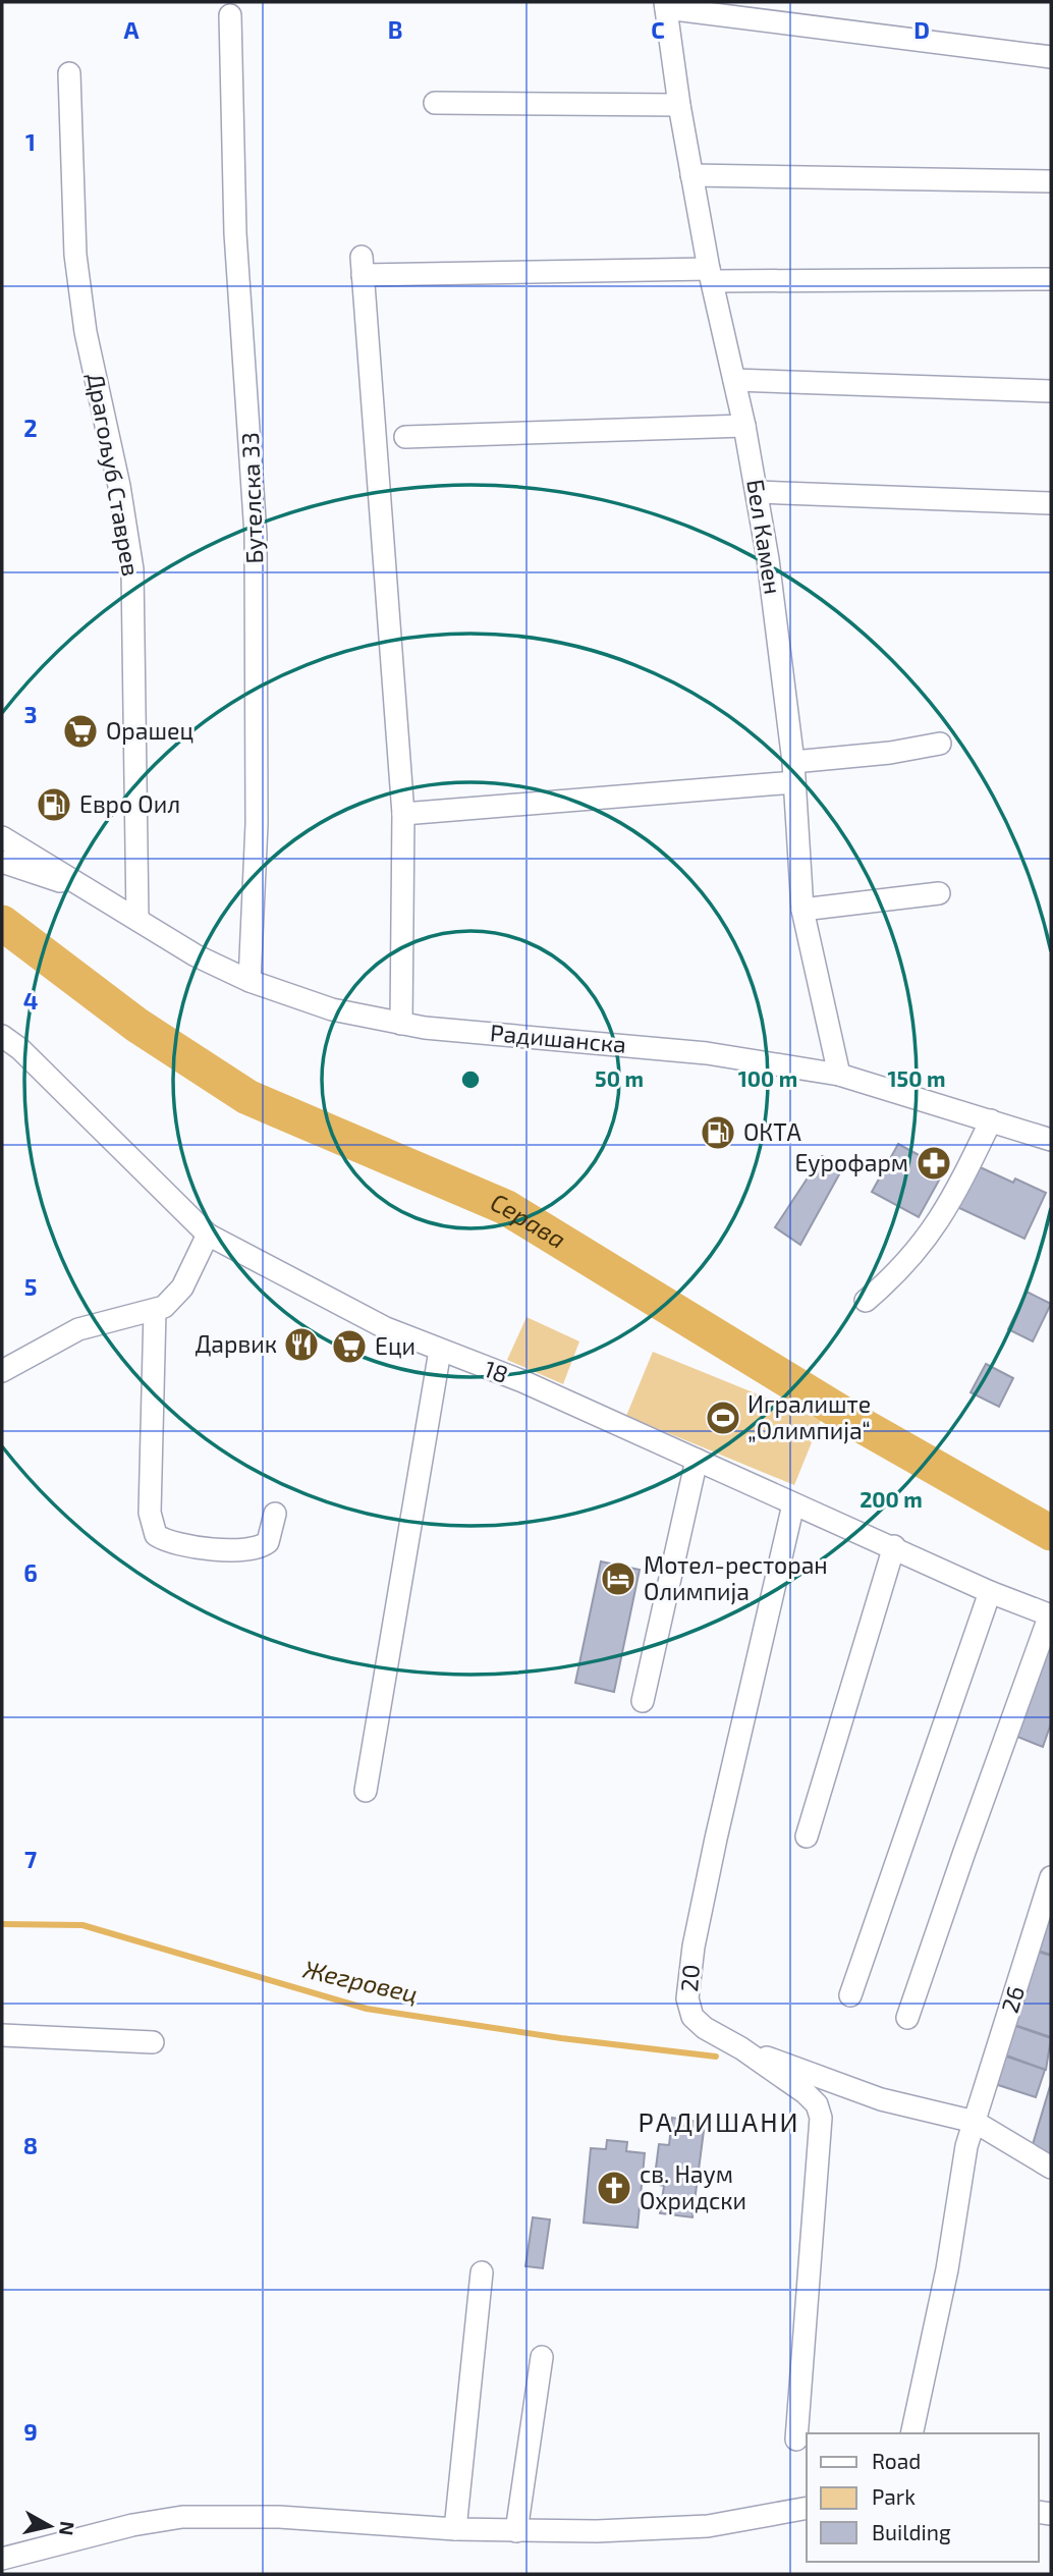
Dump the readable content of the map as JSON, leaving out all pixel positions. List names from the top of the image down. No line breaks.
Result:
{"streets":{"street":["Драгољуб Ставрев","Бутелска 33","Бел Камен","Радишанска","18","20","26"]},"crossings":[["Драгољуб Ставрев","Радишанска"],["Бутелска 33","Радишанска"],["Бел Камен","Радишанска"],["18","20"]],"districts":["РАДИШАНИ"],"water":["Серава","Жегровец"],"places":{"supermarket":["Орашец","Еци"],"fuel station":["Евро Оил","ОКТА"],"pharmacy":["Еурофарм"],"restaurant":["Дарвик"],"sports":["Игралиште „Олимпија“"],"hotel":["Мотел-ресторан Олимпија"],"church":["св. Наум Охридски"]},"legend":["Road","Park","Building"],"north":"right","grid":{"columns":["A","B","C","D"],"rows":["1","2","3","4","5","6","7","8","9"]},"rings":["50 m","100 m","150 m","200 m"]}
